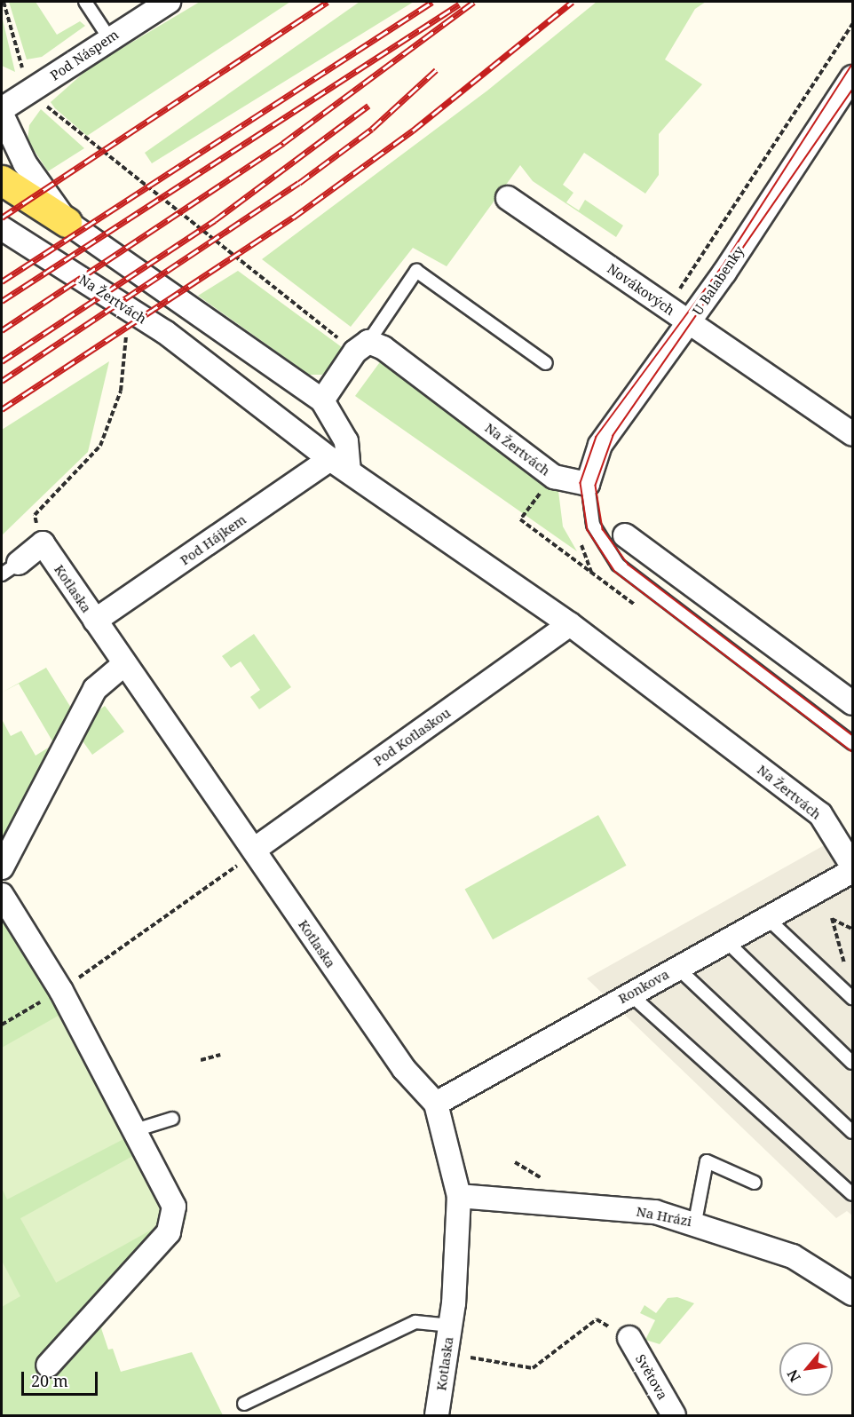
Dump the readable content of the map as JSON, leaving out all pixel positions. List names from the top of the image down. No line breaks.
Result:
{"streets":{"street":["Pod Náspem","U Balabenky","Novákových","Na Žertvách","Pod Hájkem","Kotlaska","Pod Kotlaskou","Ronkova","Na Hrázi","Světova"]},"crossings":[["U Balabenky","Novákových"],["U Balabenky","Na Žertvách"],["Na Žertvách","Pod Hájkem"],["Na Žertvách","Pod Kotlaskou"],["Pod Hájkem","Kotlaska"],["Kotlaska","Pod Kotlaskou"],["Kotlaska","Ronkova"],["Kotlaska","Na Hrázi"]],"scale_bar":"20 m","north":"bottom left"}
